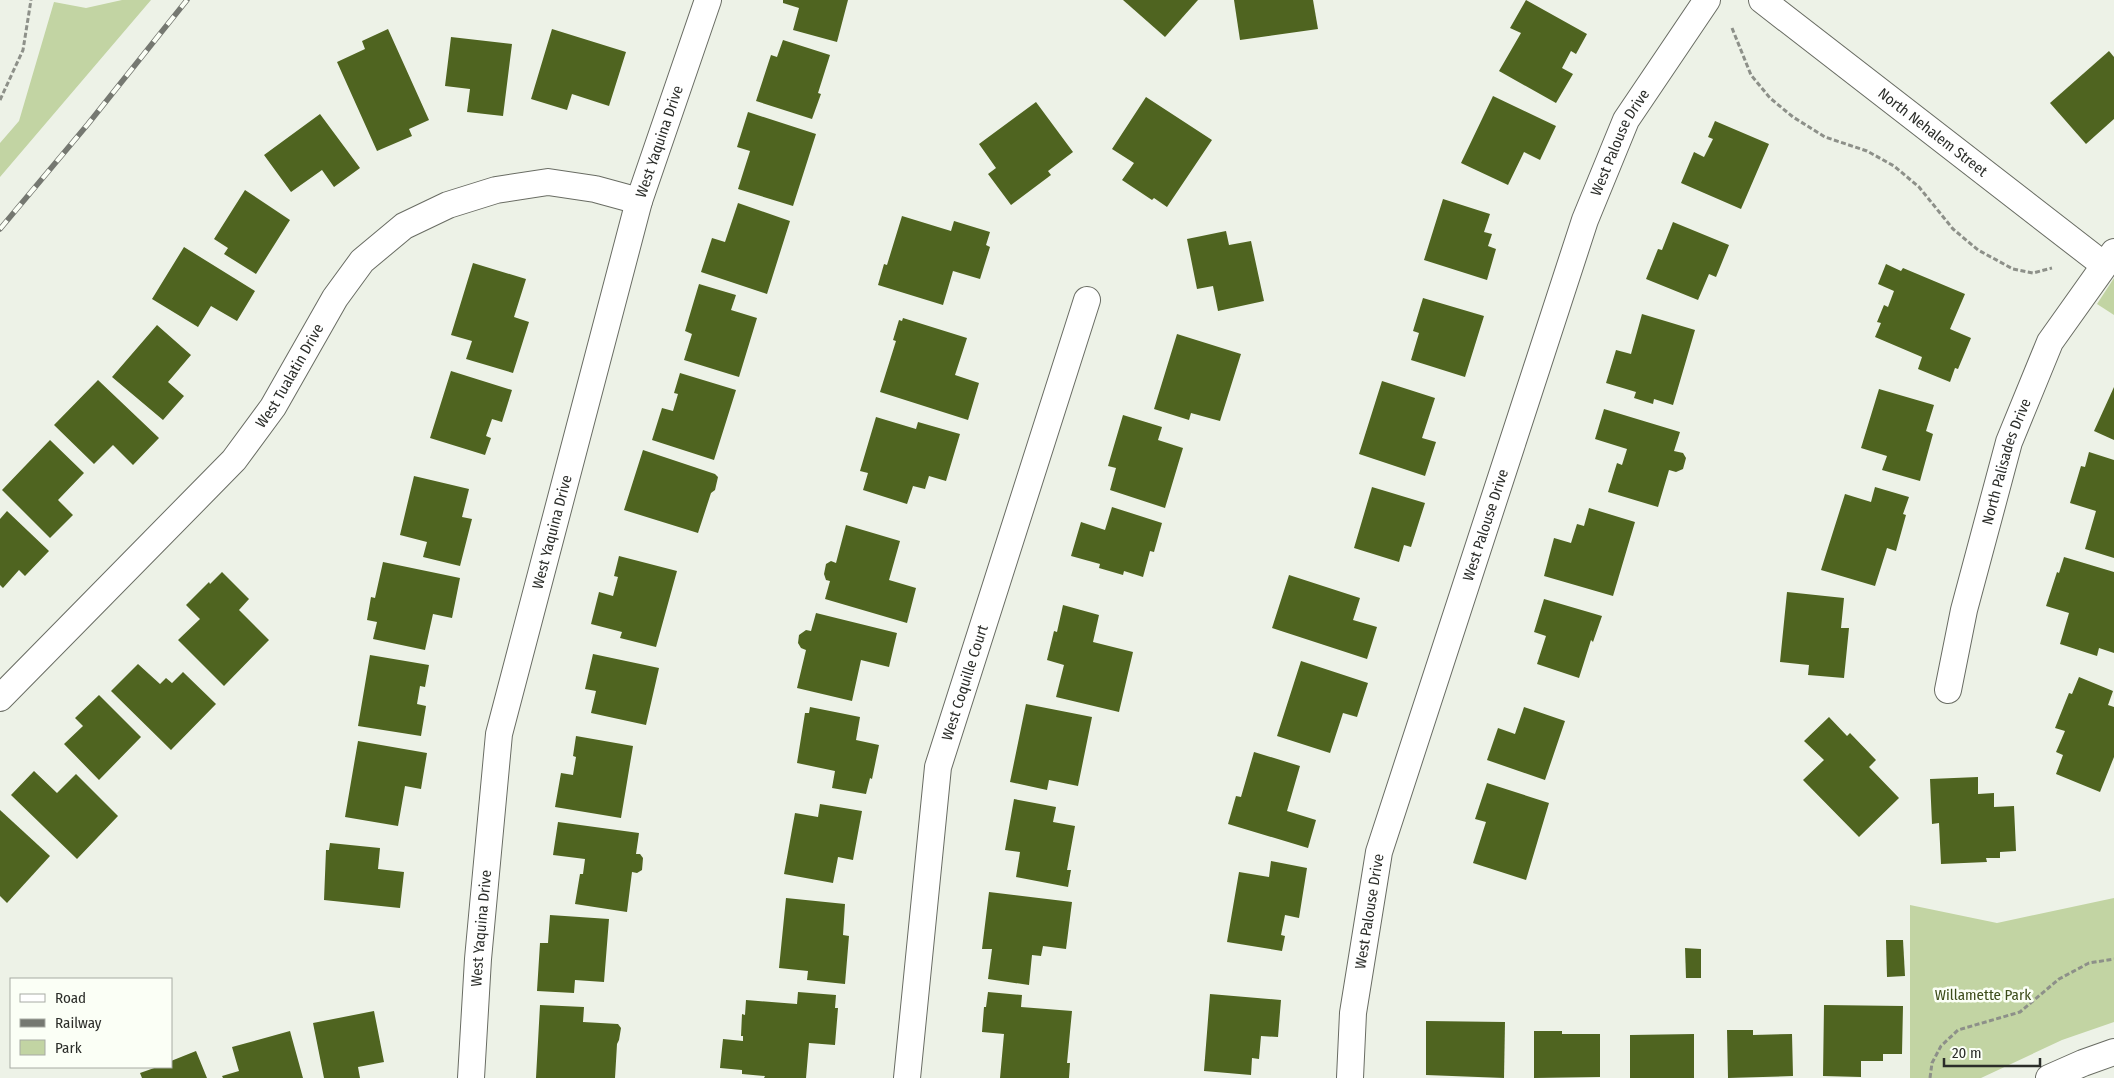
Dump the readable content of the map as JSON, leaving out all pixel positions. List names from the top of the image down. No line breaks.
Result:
{"streets":{"street":["North Nehalem Street","West Yaquina Drive","West Palouse Drive","West Tualatin Drive","North Palisades Drive","West Coquille Court"]},"crossings":[["North Nehalem Street","North Palisades Drive"],["West Yaquina Drive","West Tualatin Drive"]],"parks":["Willamette Park"],"legend":["Road","Railway","Park"],"scale_bar":"20 m"}
